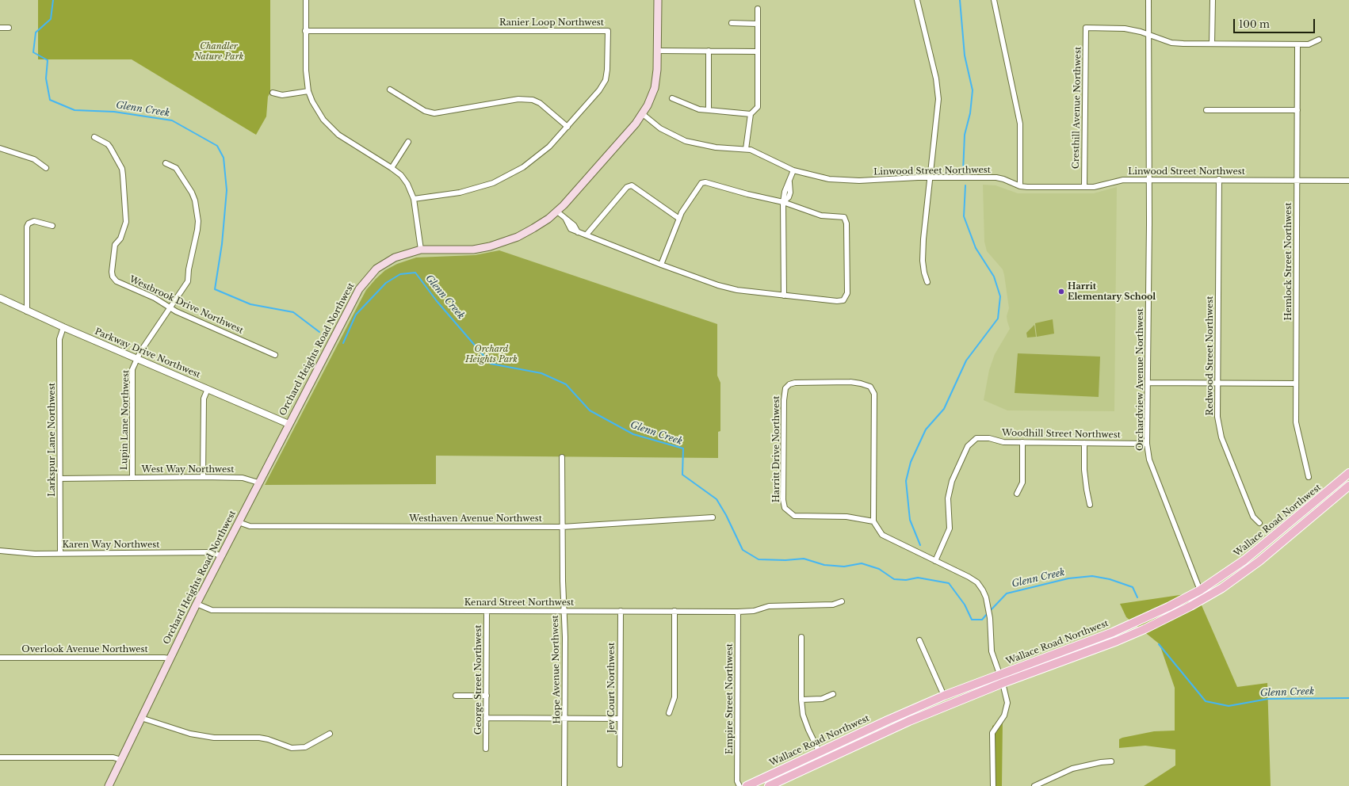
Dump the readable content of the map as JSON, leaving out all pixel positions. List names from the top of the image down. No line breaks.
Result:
{"streets":{"main road":["Orchard Heights Road Northwest","Wallace Road Northwest"],"street":["Ranier Loop Northwest","Cresthill Avenue Northwest","Linwood Street Northwest","Hemlock Street Northwest","Westbrook Drive Northwest","Parkway Drive Northwest","Redwood Street Northwest","Orchardview Avenue Northwest","Lupin Lane Northwest","Woodhill Street Northwest","Larkspur Lane Northwest","Harritt Drive Northwest","West Way Northwest","Westhaven Avenue Northwest","Karen Way Northwest","Kenard Street Northwest","Overlook Avenue Northwest","Hope Avenue Northwest","George Street Northwest","Jev Court Northwest","Empire Street Northwest"]},"crossings":[["Cresthill Avenue Northwest","Linwood Street Northwest"],["Cresthill Avenue Northwest","Orchardview Avenue Northwest"],["Linwood Street Northwest","Hemlock Street Northwest"],["Linwood Street Northwest","Orchard Heights Road Northwest"],["Linwood Street Northwest","Redwood Street Northwest"],["Linwood Street Northwest","Orchardview Avenue Northwest"],["Westbrook Drive Northwest","Lupin Lane Northwest"],["Orchard Heights Road Northwest","Parkway Drive Northwest"],["Orchard Heights Road Northwest","West Way Northwest"],["Orchard Heights Road Northwest","Westhaven Avenue Northwest"],["Orchard Heights Road Northwest","Karen Way Northwest"],["Orchard Heights Road Northwest","Kenard Street Northwest"],["Orchard Heights Road Northwest","Overlook Avenue Northwest"],["Parkway Drive Northwest","Lupin Lane Northwest"],["Parkway Drive Northwest","Larkspur Lane Northwest"],["Orchardview Avenue Northwest","Woodhill Street Northwest"],["Orchardview Avenue Northwest","Wallace Road Northwest"],["Lupin Lane Northwest","West Way Northwest"],["Larkspur Lane Northwest","West Way Northwest"],["Larkspur Lane Northwest","Karen Way Northwest"],["Westhaven Avenue Northwest","Hope Avenue Northwest"],["Kenard Street Northwest","Hope Avenue Northwest"],["Kenard Street Northwest","George Street Northwest"],["Kenard Street Northwest","Jev Court Northwest"],["Kenard Street Northwest","Empire Street Northwest"]],"water":["Glenn Creek"],"parks":["Chandler Nature Park","Orchard Heights Park"],"places":["Harrit Elementary School"],"scale_bar":"100 m"}
